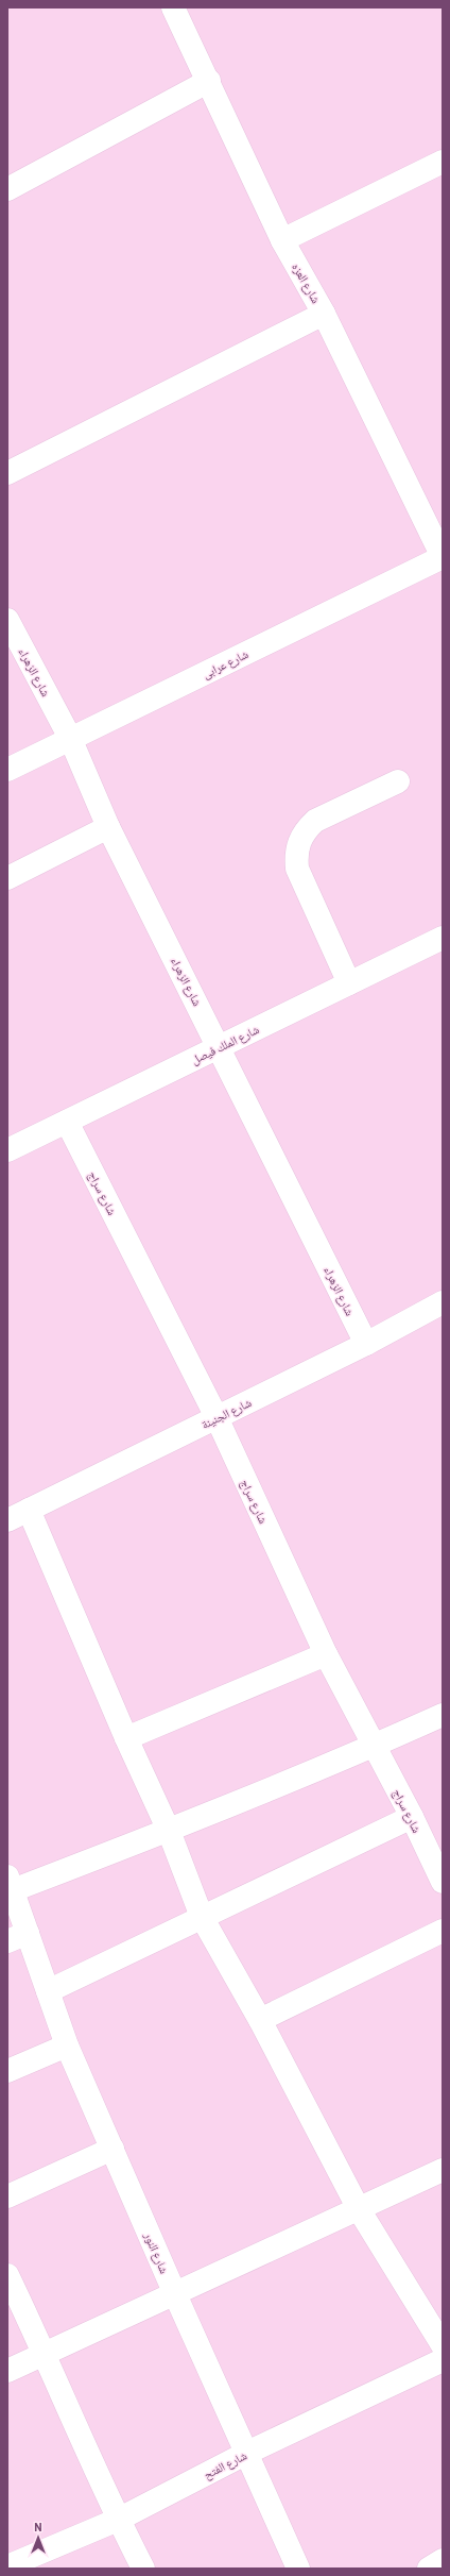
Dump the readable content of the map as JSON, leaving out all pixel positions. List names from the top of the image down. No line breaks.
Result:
{"streets":{"street":["شارع العزه","شارع عرابى","شارع الزهراء","شارع الملك فيصل","شارع سراج","شارع الجنينة","شارع النور","شارع الفتح"]},"crossings":[["شارع العزه","شارع عرابى"],["شارع عرابى","شارع الزهراء"],["شارع الزهراء","شارع الملك فيصل"],["شارع الزهراء","شارع الجنينة"],["شارع الملك فيصل","شارع سراج"],["شارع سراج","شارع الجنينة"],["شارع النور","شارع الفتح"]],"north":"top"}
